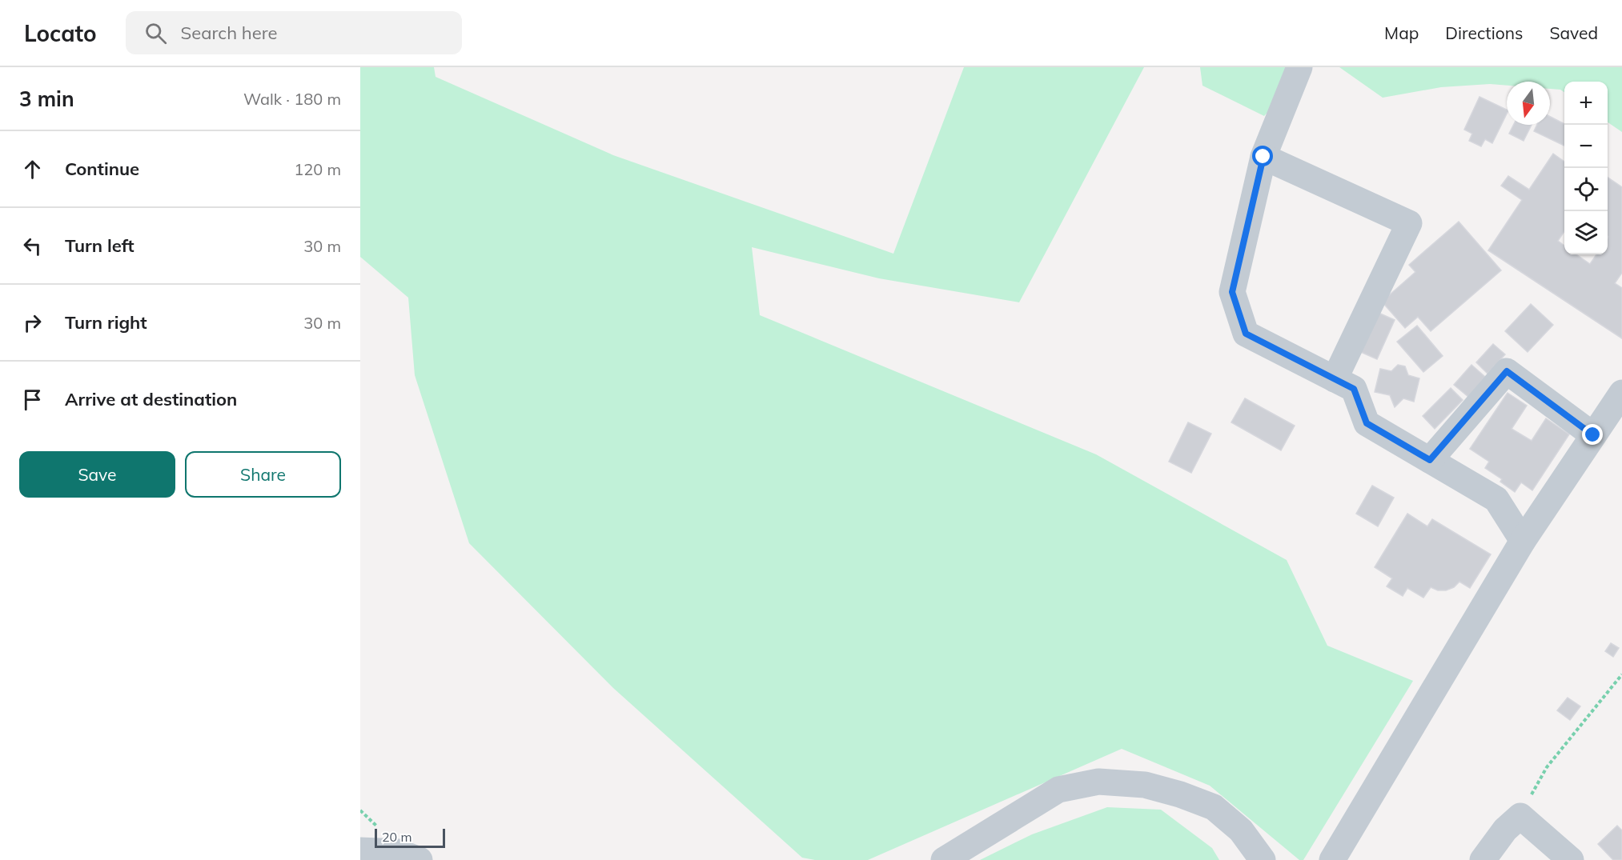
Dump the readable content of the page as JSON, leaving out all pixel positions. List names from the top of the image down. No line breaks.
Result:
{"scale_bar":"20 m","north":"bottom","page":{"header":"Locato","search":"Search here","nav":["Map","Directions","Saved"],"heading":["3 min","Walk · 180 m"],"map_buttons":["+","−"],"list":[["Continue","120 m"],["Turn left","30 m"],["Turn right","30 m"],"Arrive at destination"],"buttons":["Save","Share"],"scale":"20 m"}}
